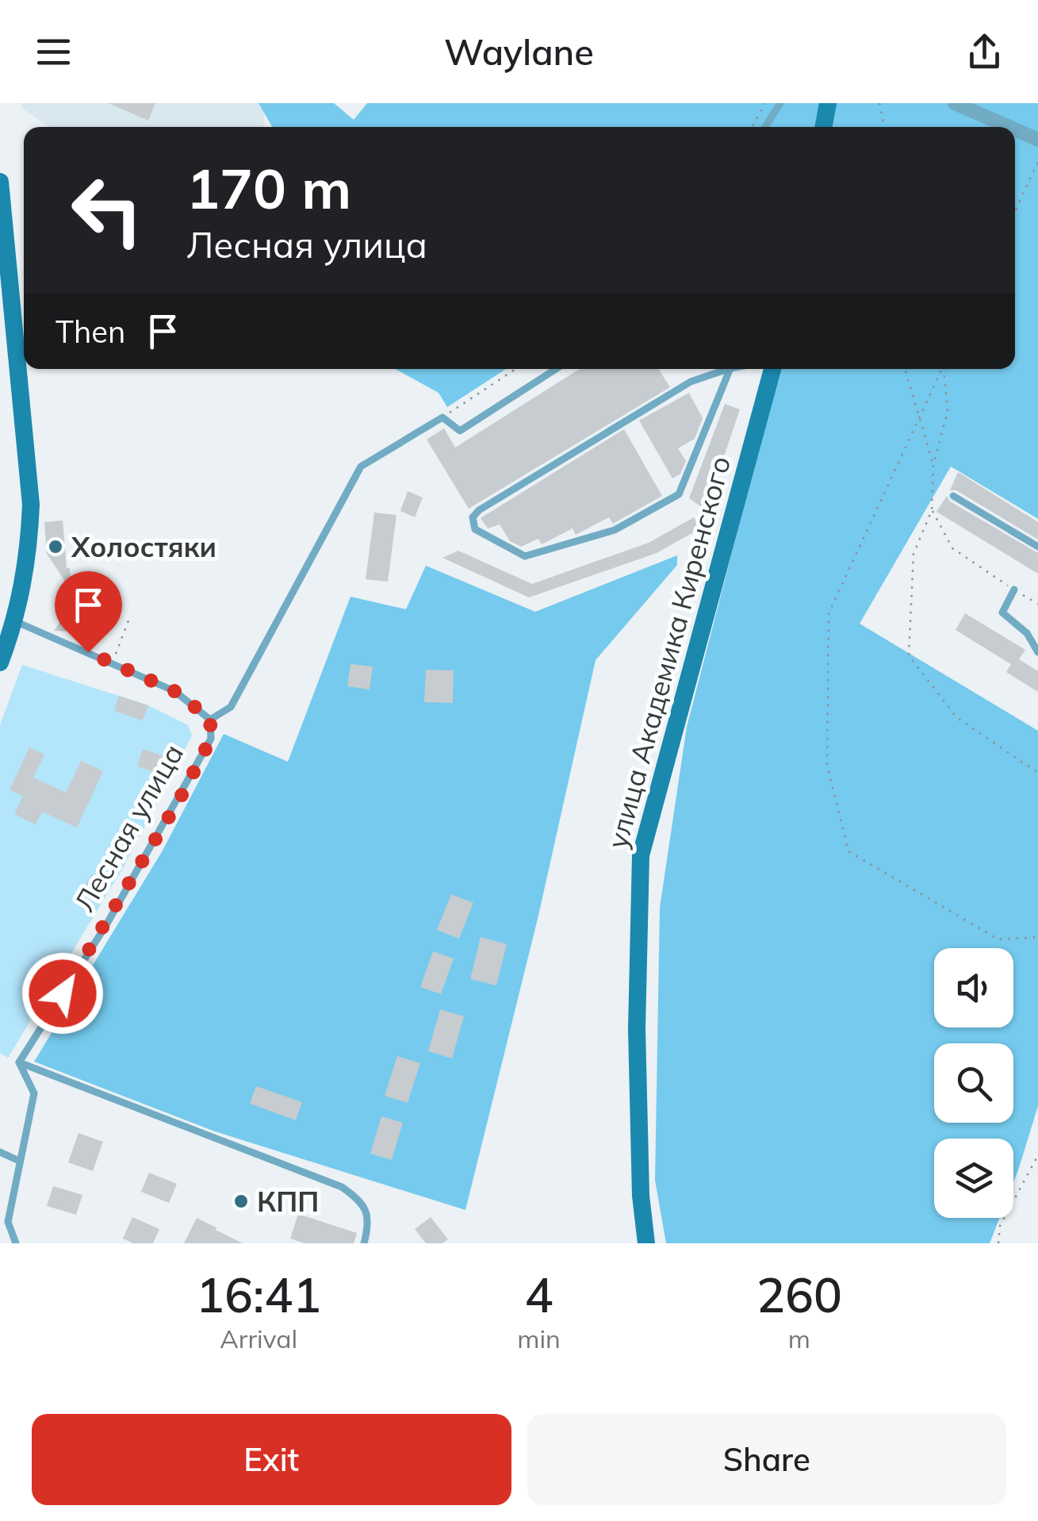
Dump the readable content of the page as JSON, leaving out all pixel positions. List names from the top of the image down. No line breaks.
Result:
{"streets":{"main road":["улица Академика Киренского"],"lane":["Лесная улица"]},"places":["Холостяки","КПП"],"page":{"header":"Waylane","turn":["170 m","Лесная улица"],"then":"Then","eta":["16:41","Arrival","4","min","260","m"],"buttons":["Exit","Share"]}}
